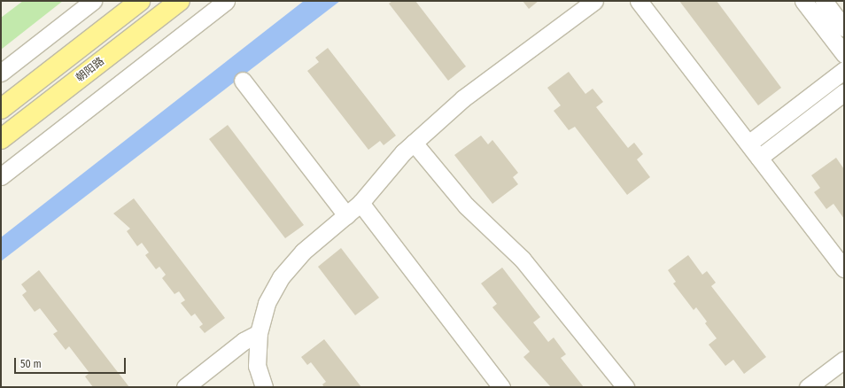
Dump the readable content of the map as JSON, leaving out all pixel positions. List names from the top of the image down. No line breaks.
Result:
{"streets":{"main road":["朝阳路"]},"scale_bar":"50 m"}
